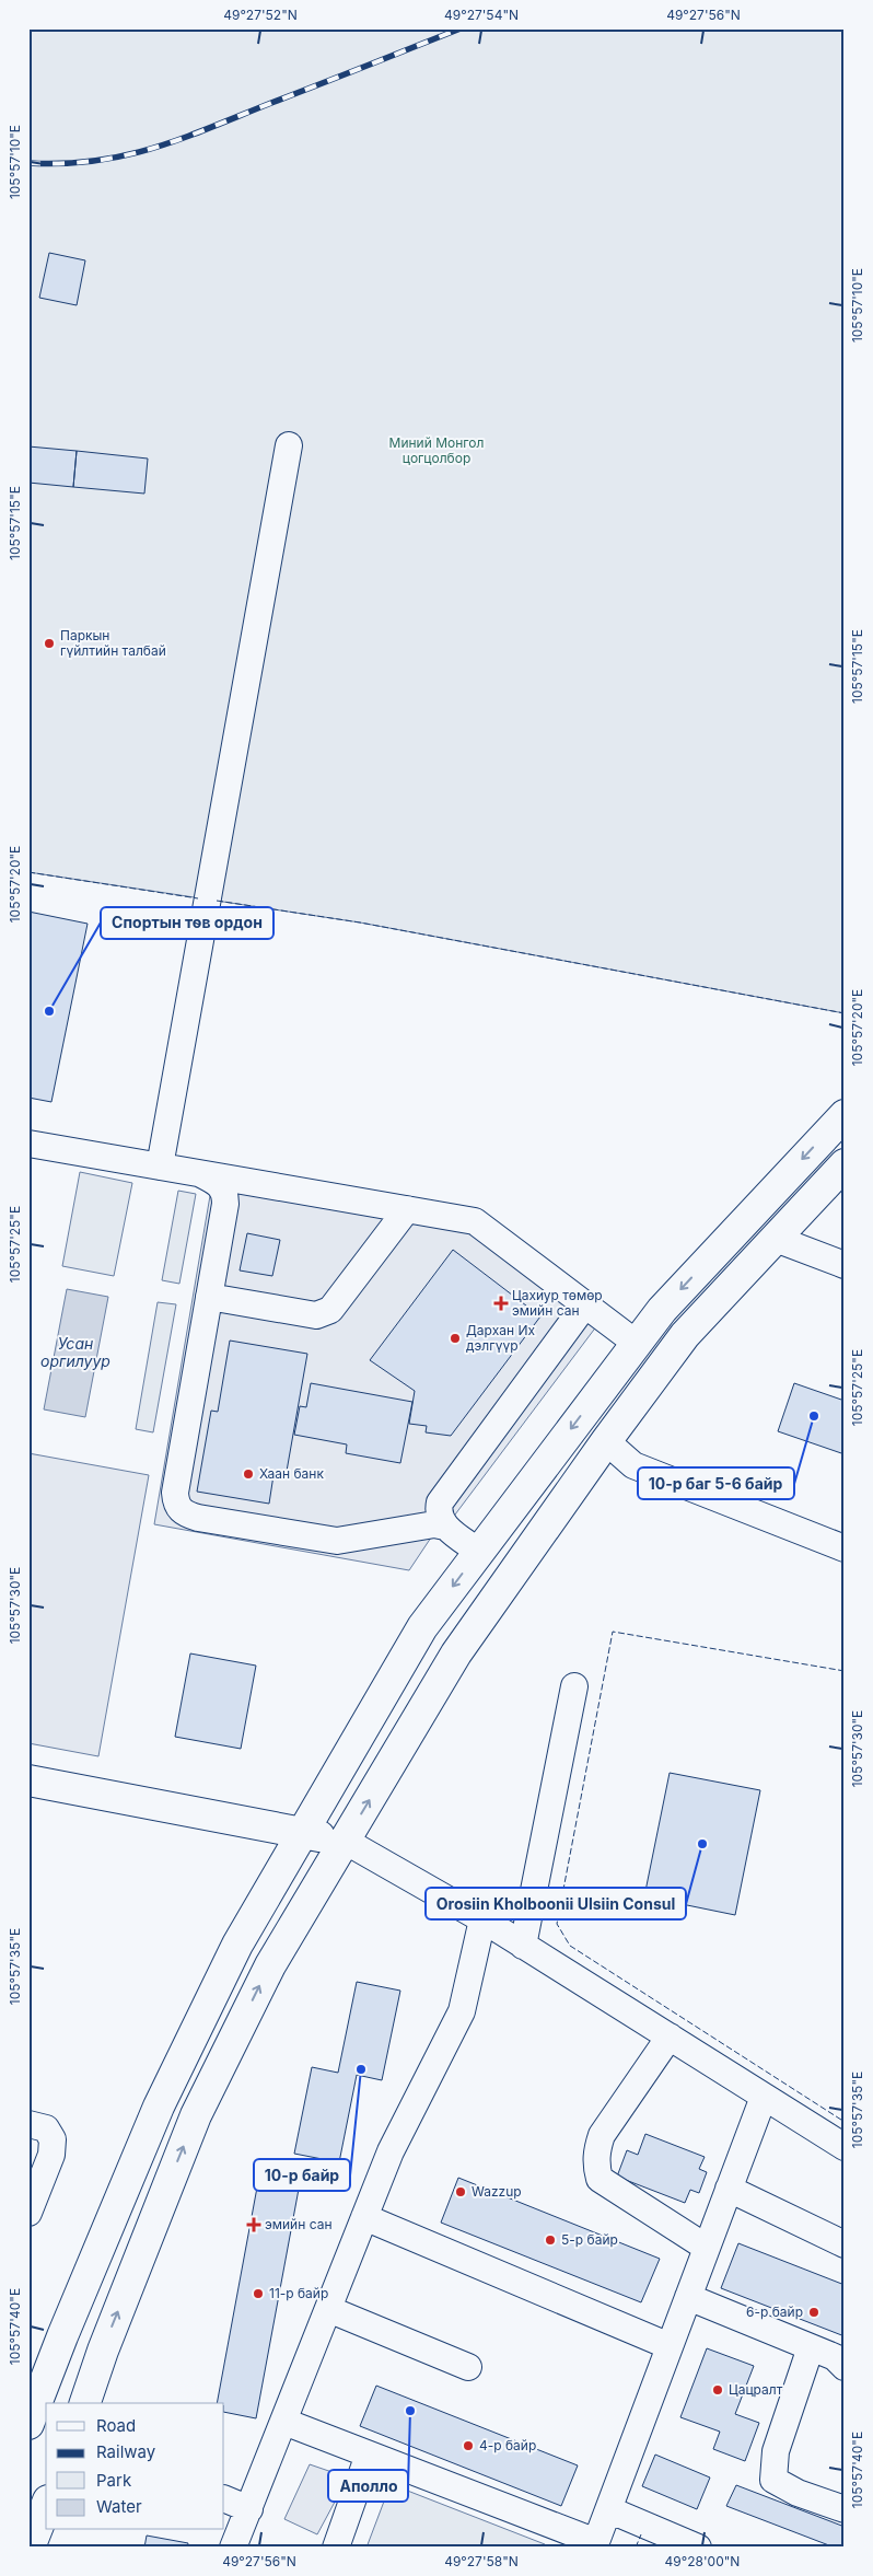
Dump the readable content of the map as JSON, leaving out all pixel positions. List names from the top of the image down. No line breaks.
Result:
{"water":["Усан оргилуур"],"parks":["Миний Монгол цогцолбор"],"places":{"other":["Паркын гүйлтийн талбай","Спортын төв ордон","Дархан Их дэлгүүр","10-р баг 5-6 байр","Хаан банк","Orosiin Kholboonii Ulsiin Consul","10-р байр","Wazzup","5-р байр","11-р байр","6-р байр","Цацралт","Аполло","4-р байр"],"health":["Цахиур төмөр эмийн сан","эмийн сан"]},"legend":["Road","Railway","Park","Water"],"coordinates":["49°27'52\"N","49°27'54\"N","49°27'56\"N","105°57'10\"E","105°57'15\"E","105°57'20\"E","105°57'25\"E","105°57'30\"E","105°57'35\"E","105°57'40\"E","49°27'58\"N","49°28'00\"N"]}
